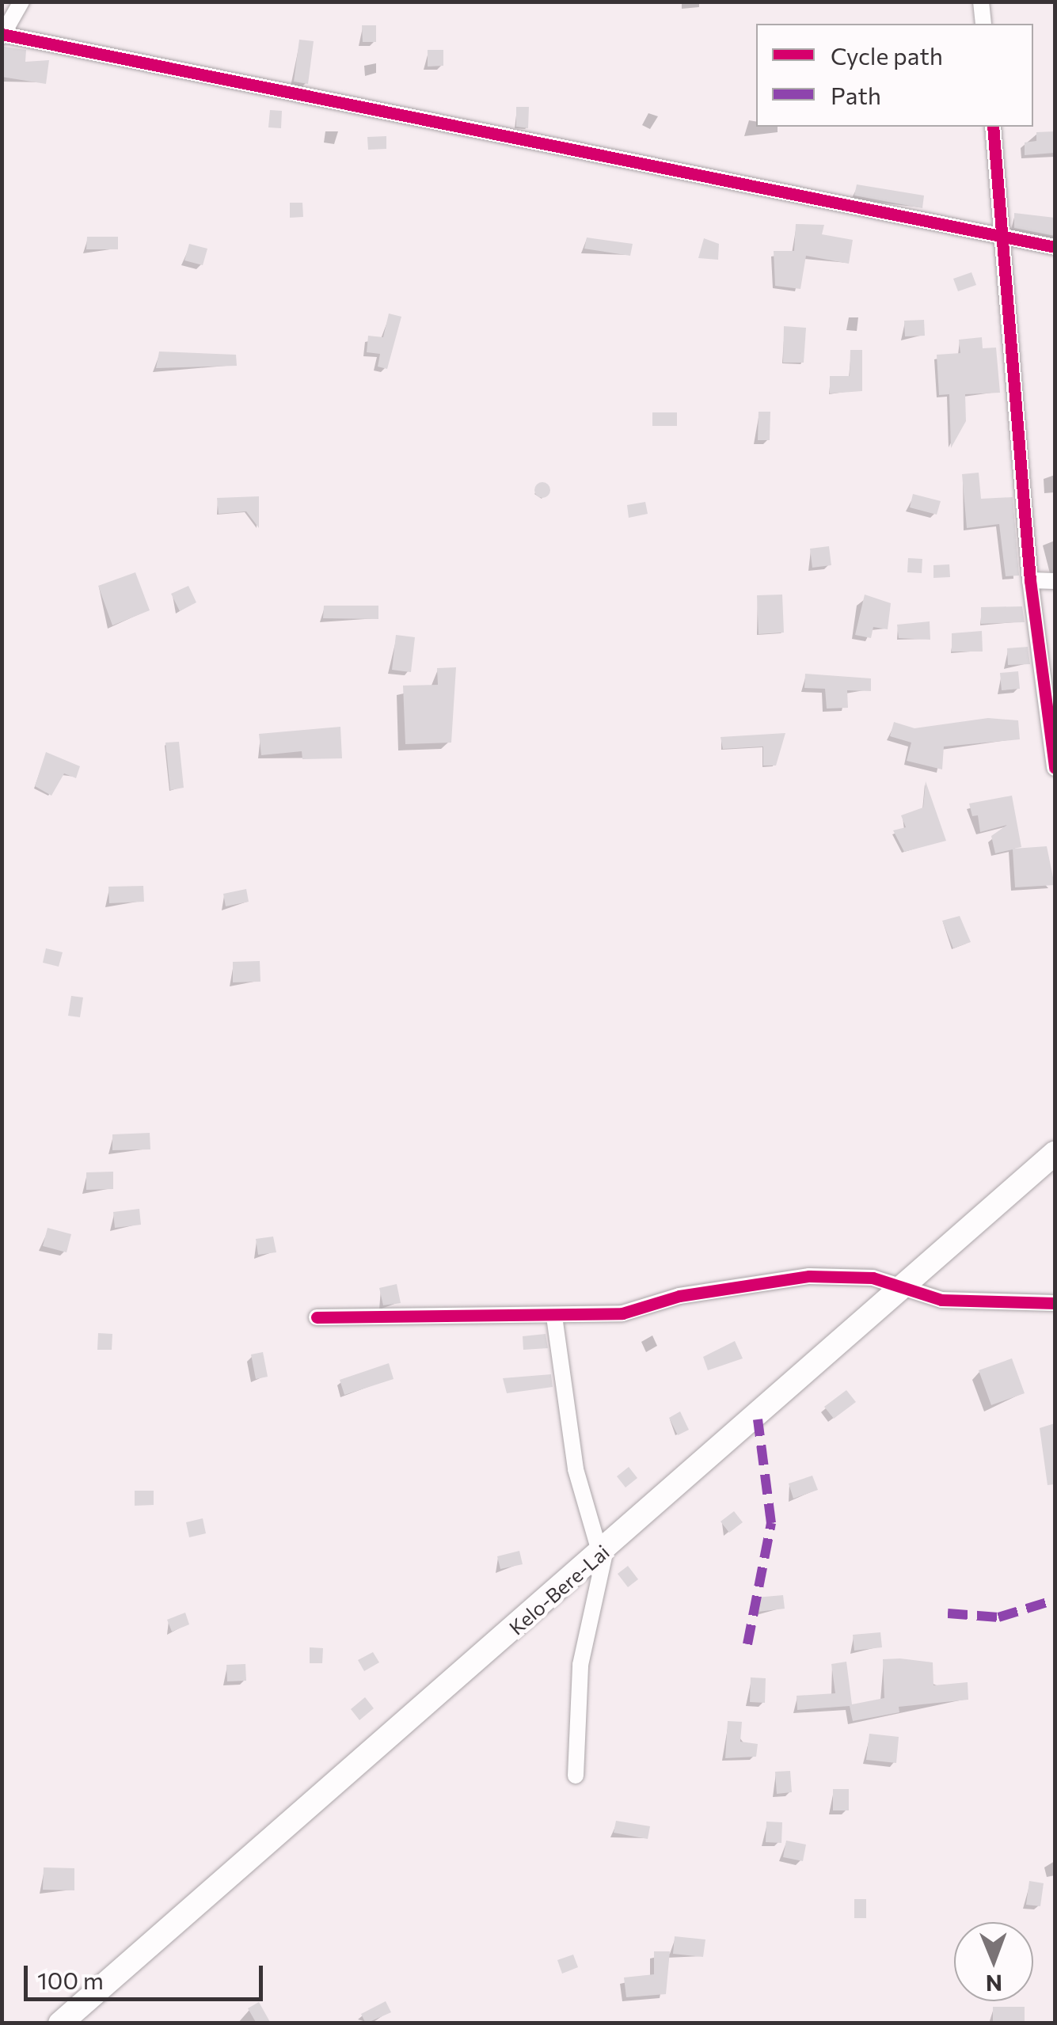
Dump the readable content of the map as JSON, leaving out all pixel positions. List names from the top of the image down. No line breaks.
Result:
{"streets":{"main road":["Kelo-Bere-Lai"]},"legend":["Cycle path","Path"],"scale_bar":"100 m","north":"bottom"}
